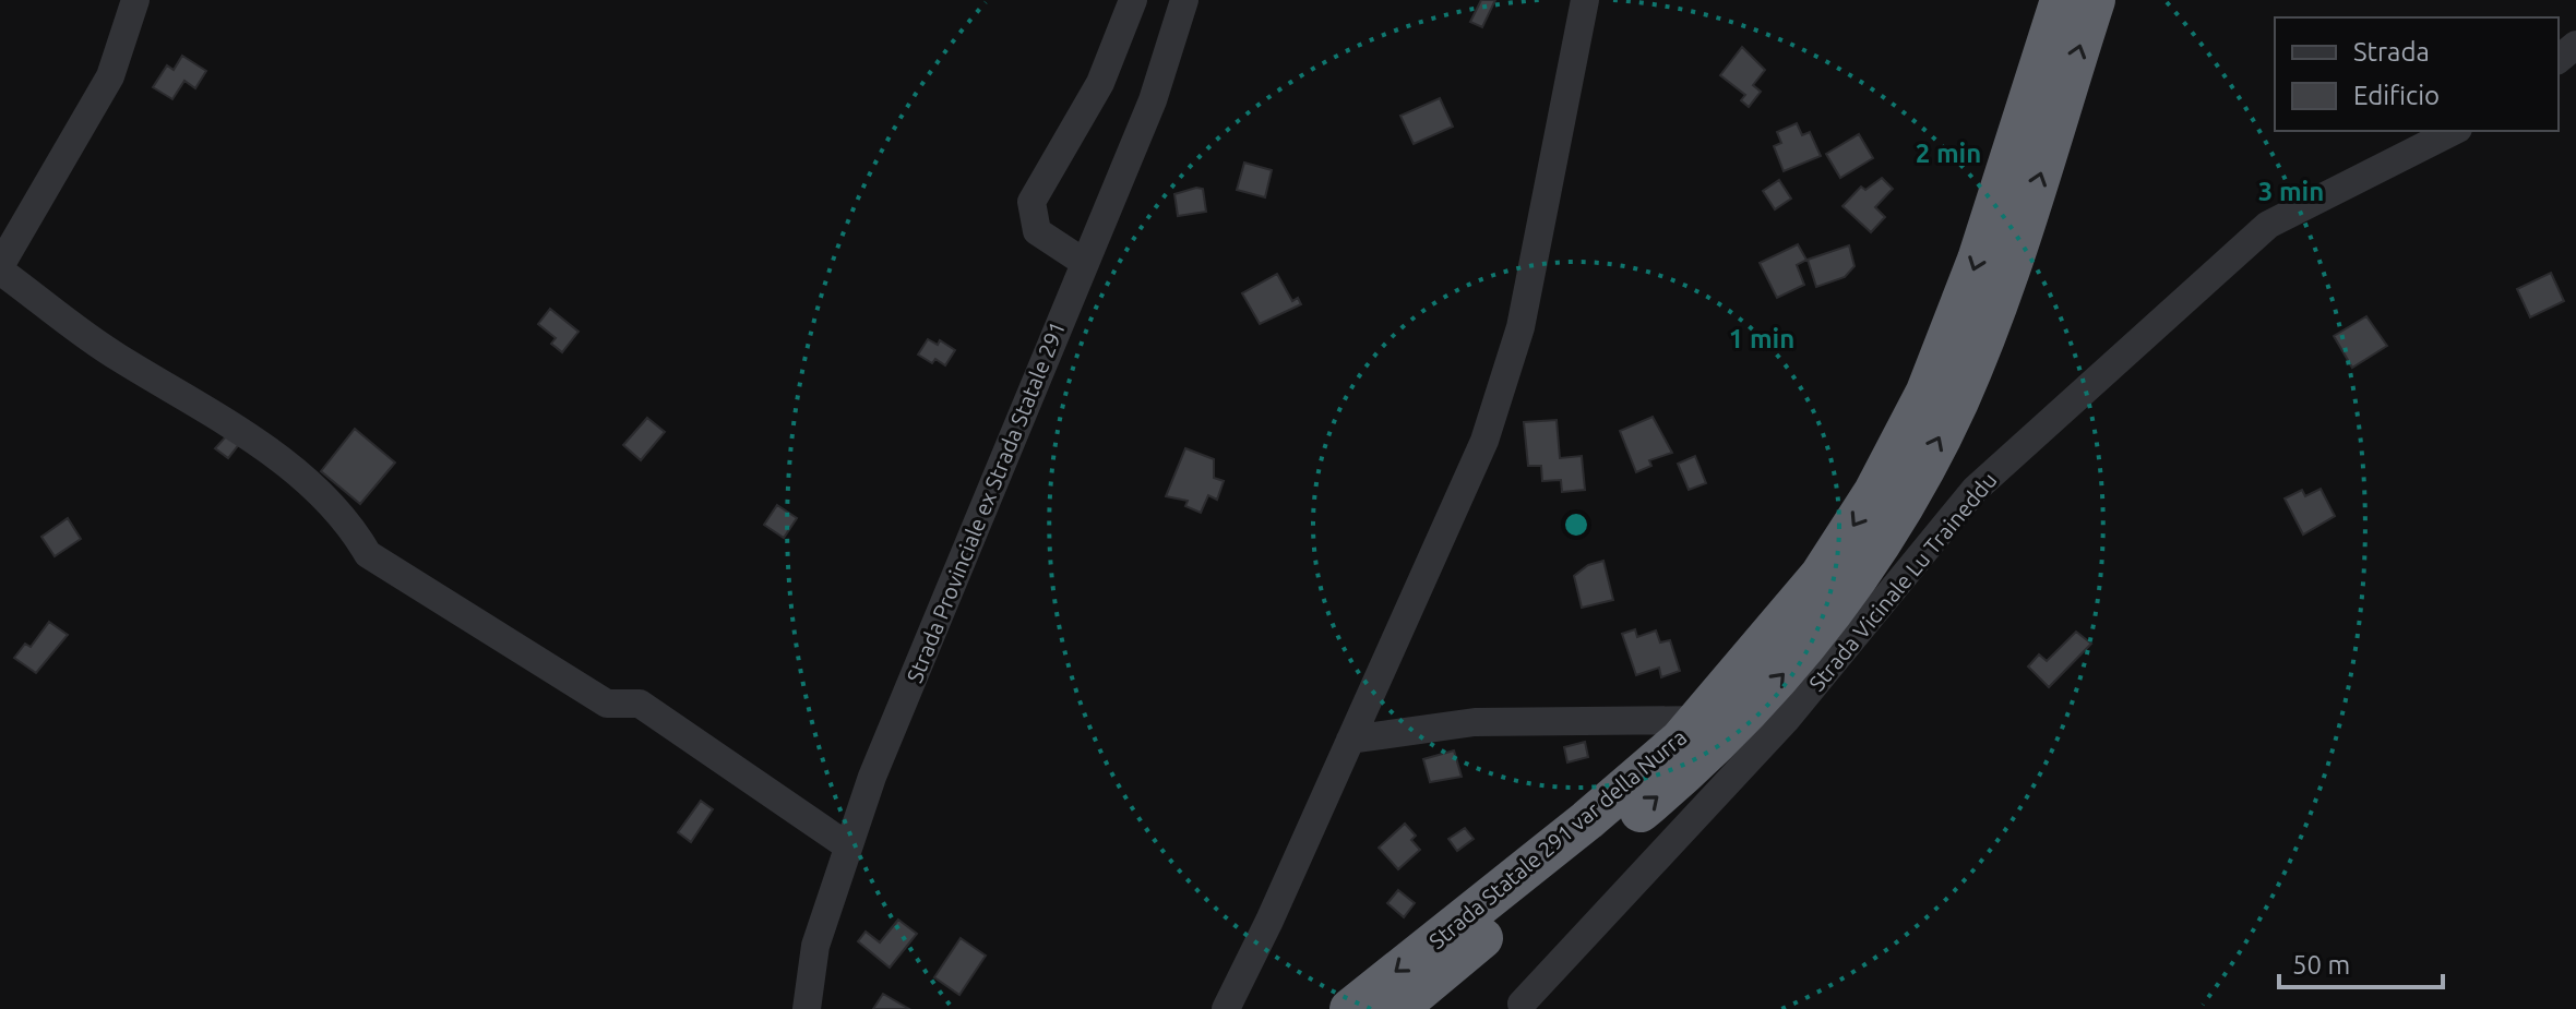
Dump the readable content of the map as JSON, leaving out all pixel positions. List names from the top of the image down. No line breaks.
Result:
{"streets":{"highway":["Strada Statale 291 var della Nurra"],"street":["Strada Provinciale ex Strada Statale 291","Strada Vicinale Lu Traineddu"]},"legend":["Strada","Edificio"],"scale_bar":"50 m","rings":["2 min","3 min","1 min"]}
